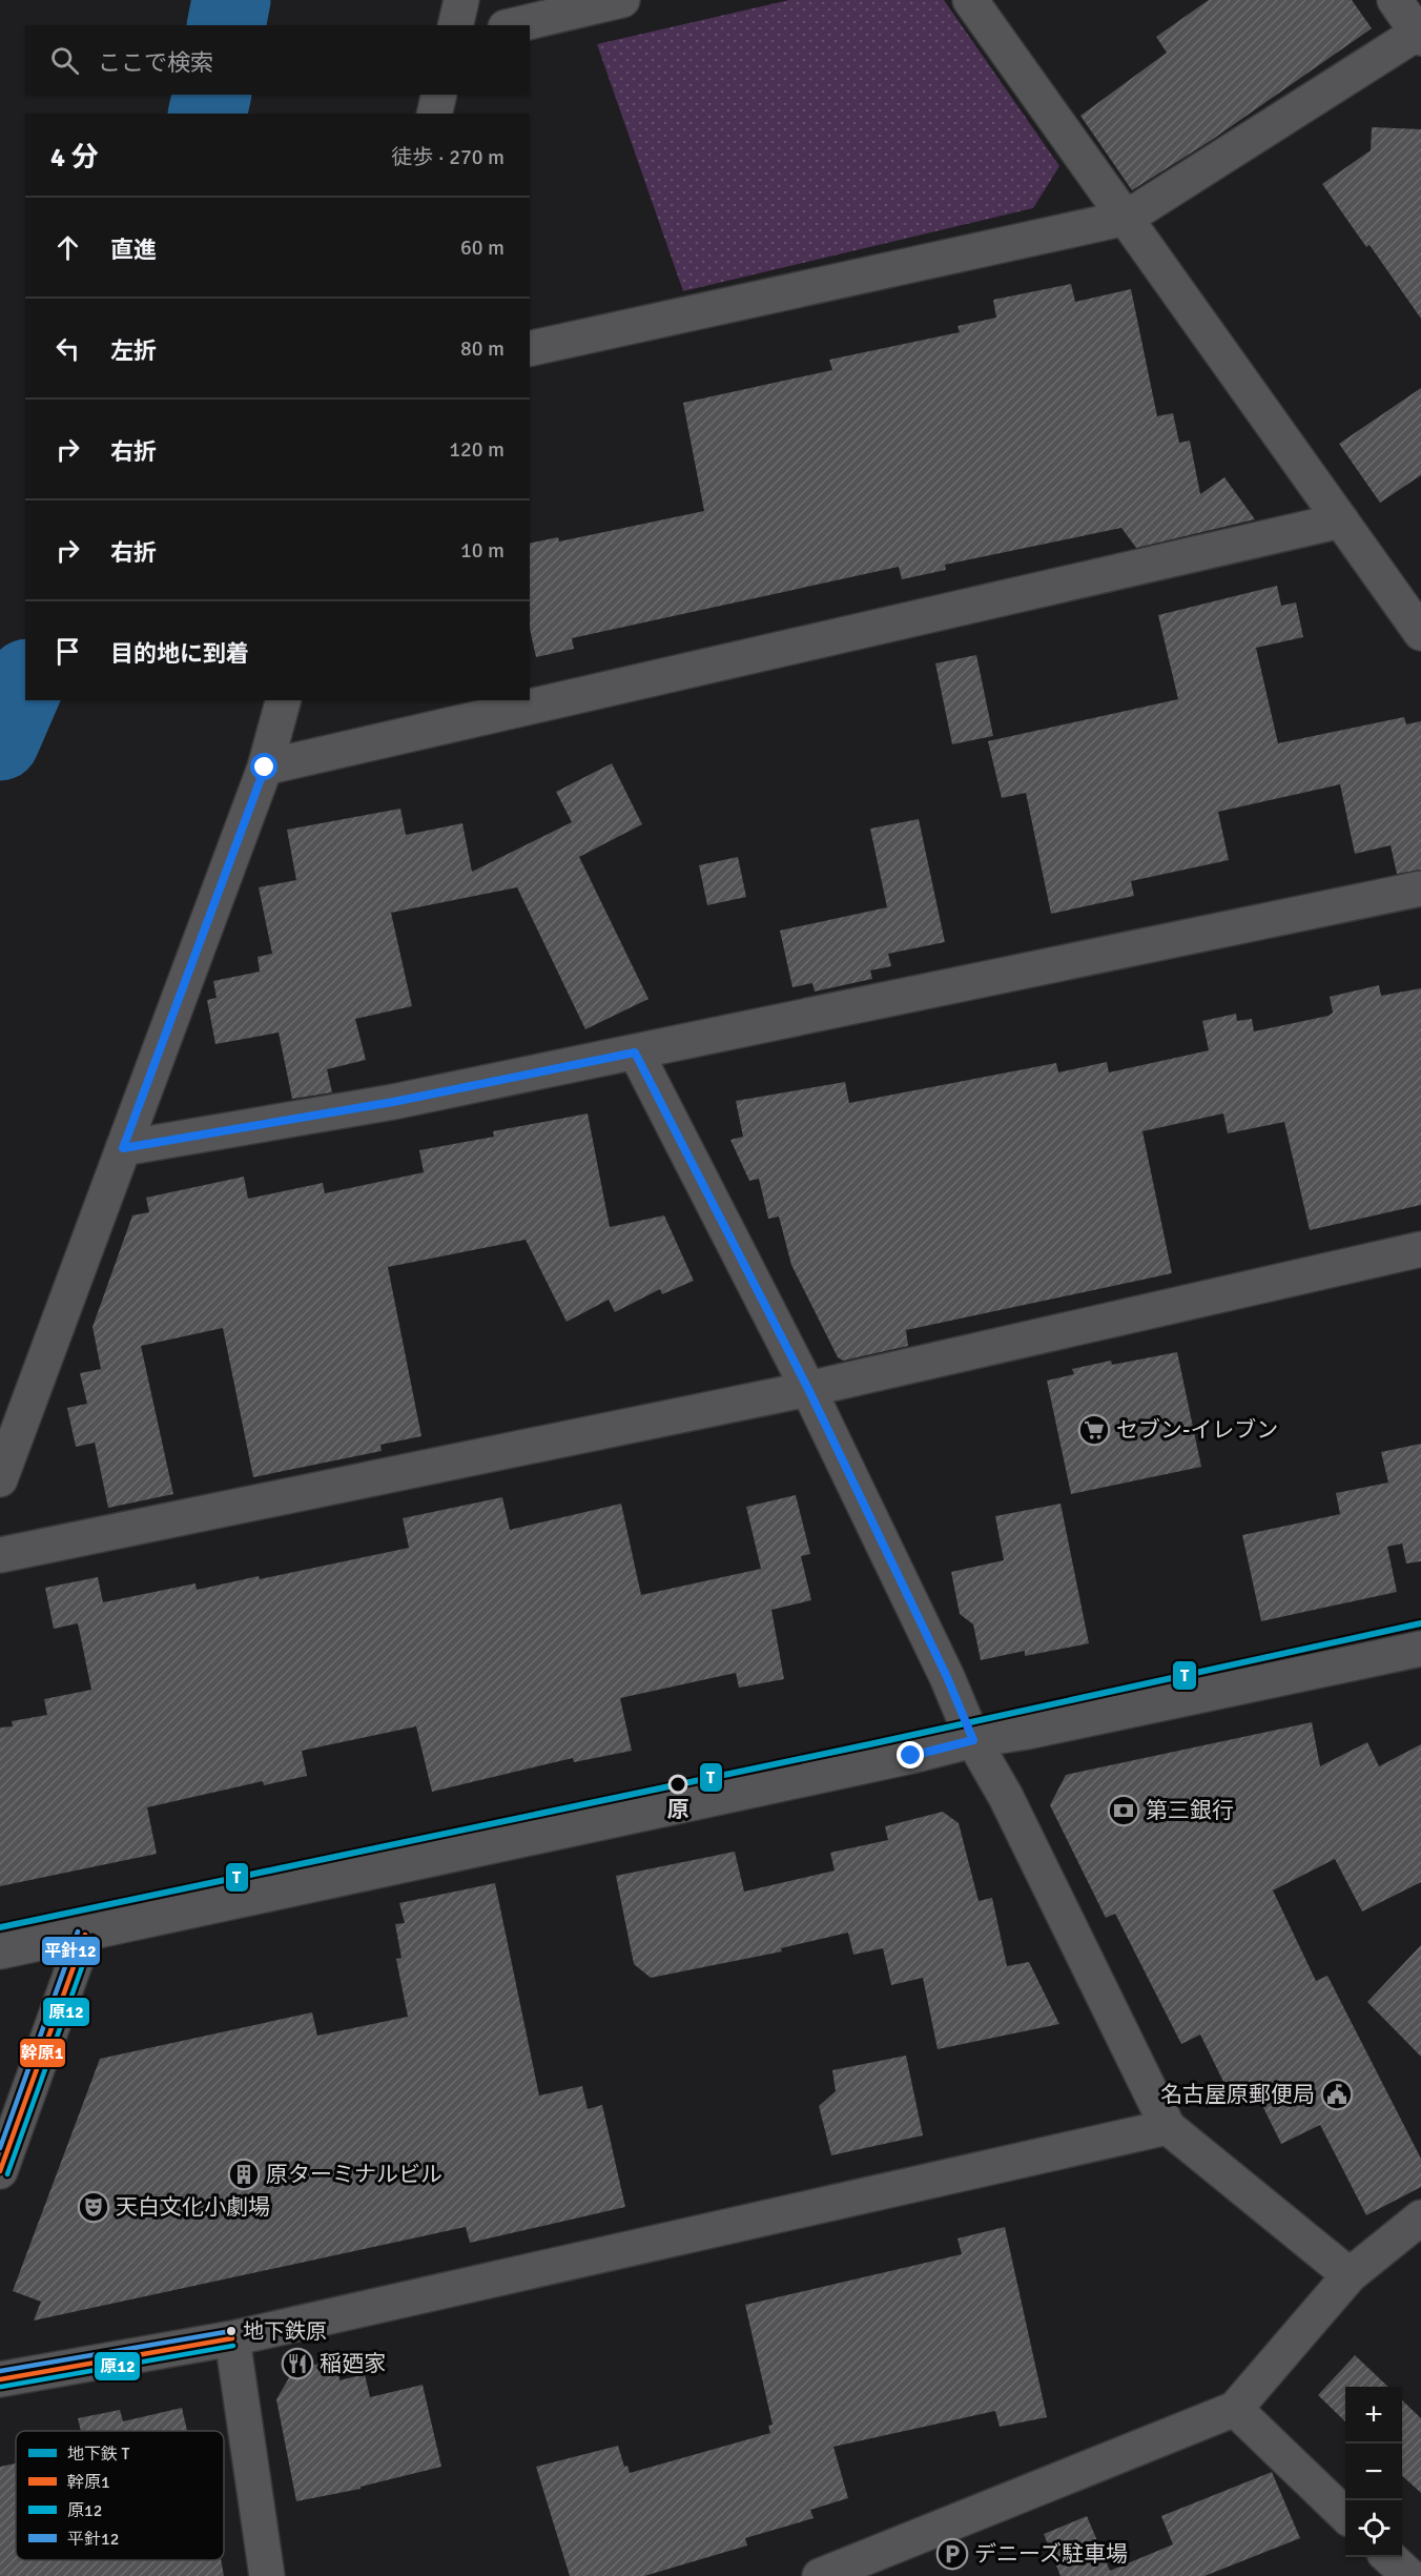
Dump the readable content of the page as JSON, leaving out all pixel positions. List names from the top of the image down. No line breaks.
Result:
{"places":{"supermarket":["セブン-イレブン"],"other":["原","地下鉄原"],"bank":["第三銀行"],"public building":["名古屋原郵便局"],"building":["原ターミナルビル"],"theatre":["天白文化小劇場"],"restaurant":["稲廼家"],"parking":["デニーズ駐車場"]},"lines":["metro line T","transit line 平針12","transit line 幹原1","transit line 原12"],"legend":["地下鉄 T","幹原1","原12","平針12"],"page":{"search":"ここで検索","heading":["4 分","徒歩 · 270 m"],"list":[["直進","60 m"],["左折","80 m"],["右折","120 m"],["右折","10 m"],"目的地に到着"],"map_buttons":["+","−"]}}
